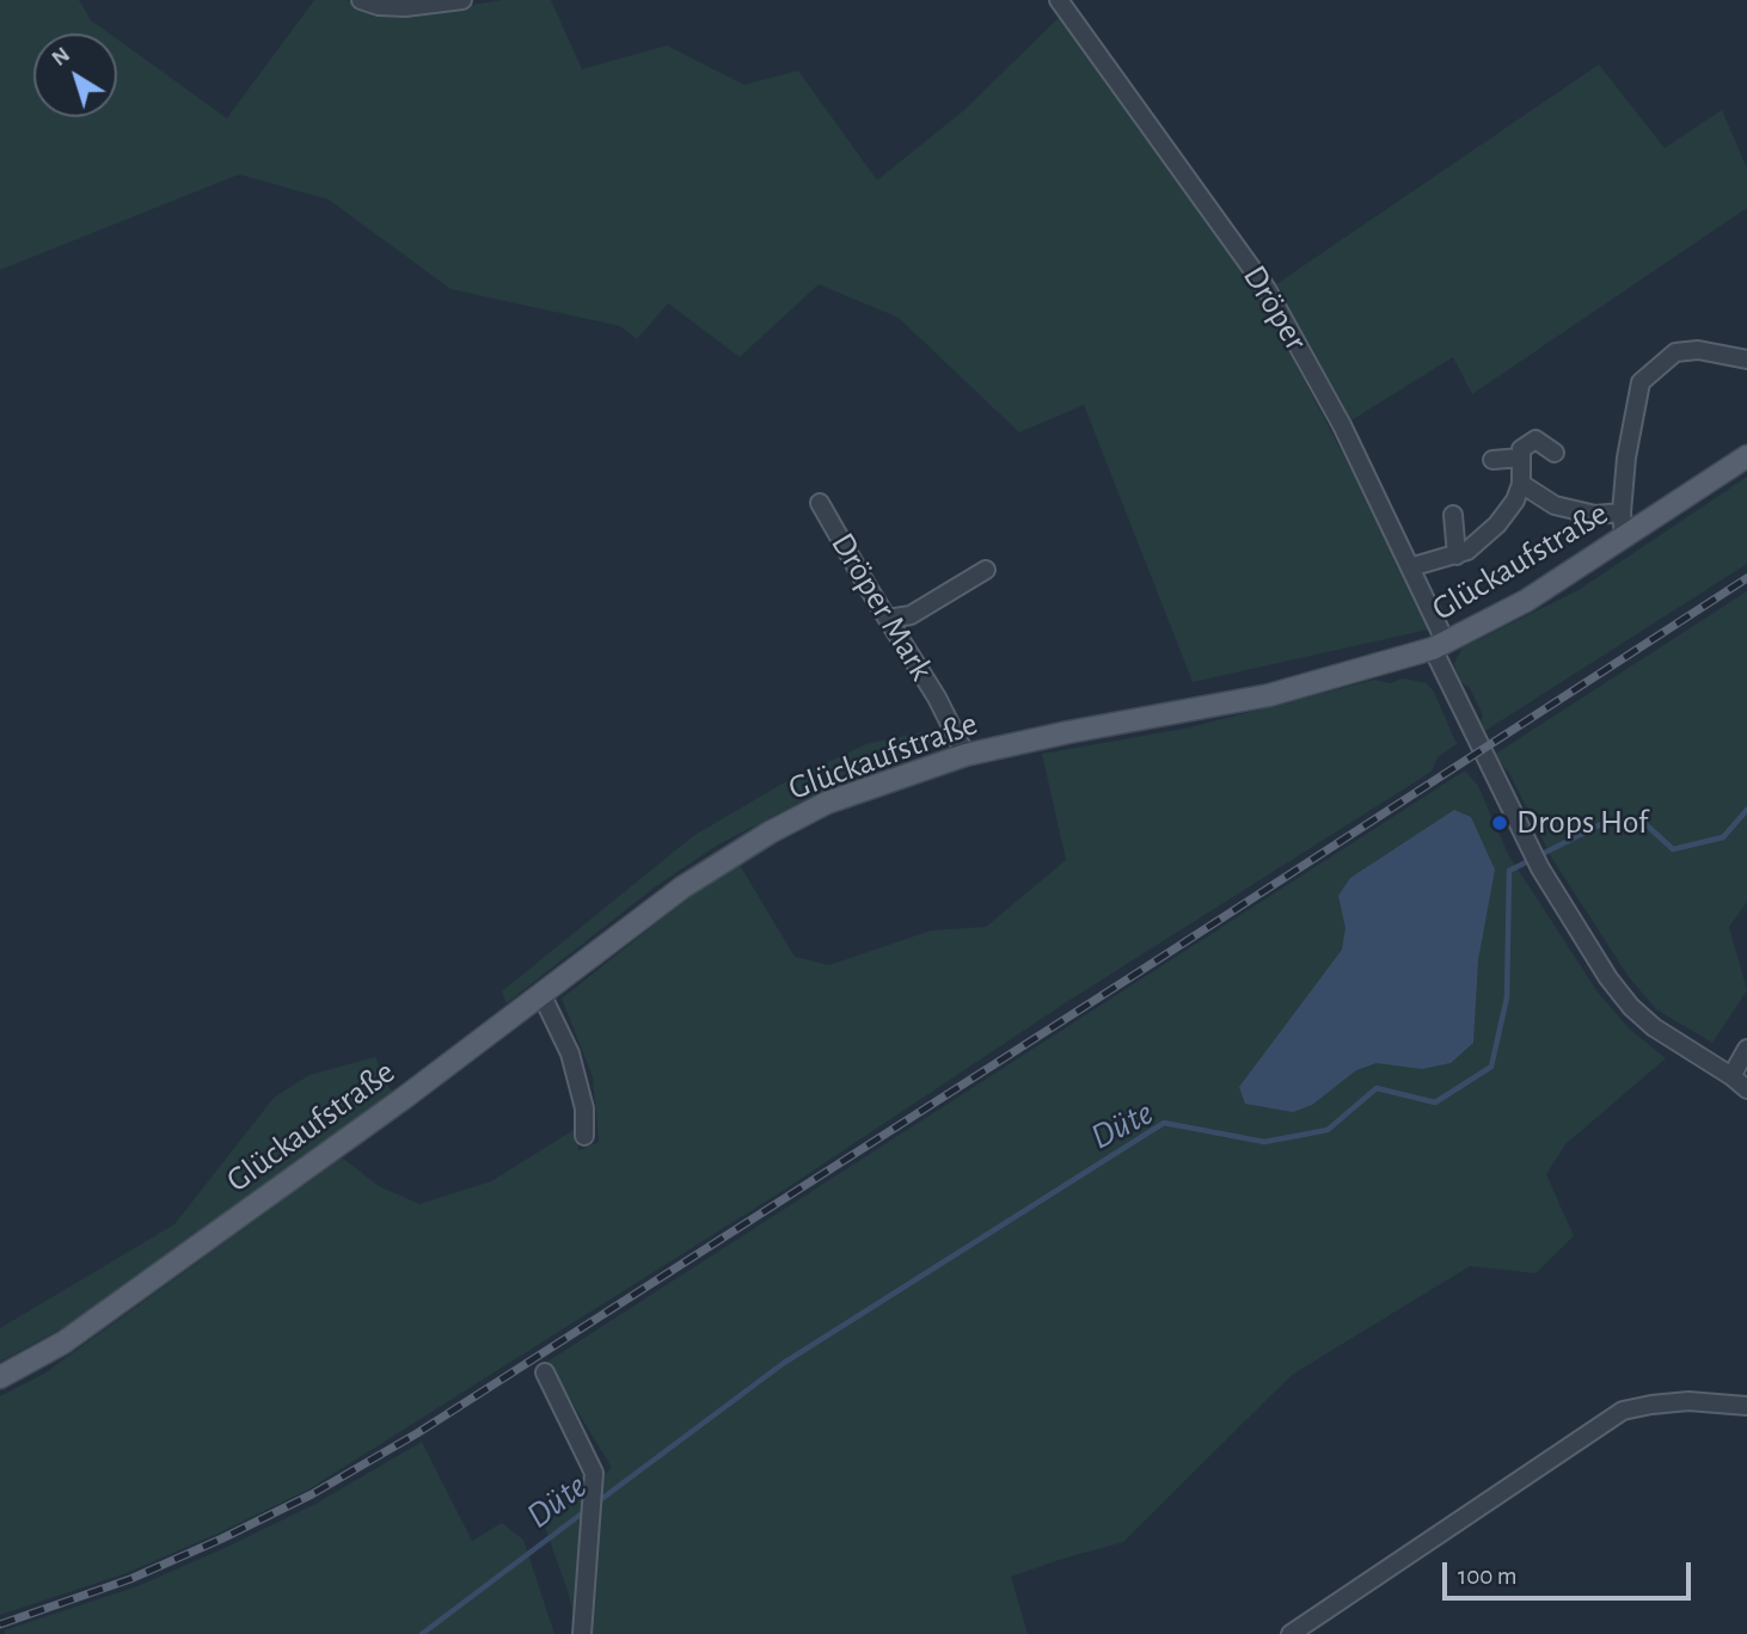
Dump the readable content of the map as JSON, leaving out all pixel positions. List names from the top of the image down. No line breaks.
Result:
{"streets":{"main road":["Glückaufstraße"],"street":["Dröper","Dröper Mark"]},"crossings":[["Dröper","Glückaufstraße"],["Glückaufstraße","Dröper Mark"]],"water":["Düte"],"places":["Drops Hof"],"scale_bar":"100 m","north":"top left"}
